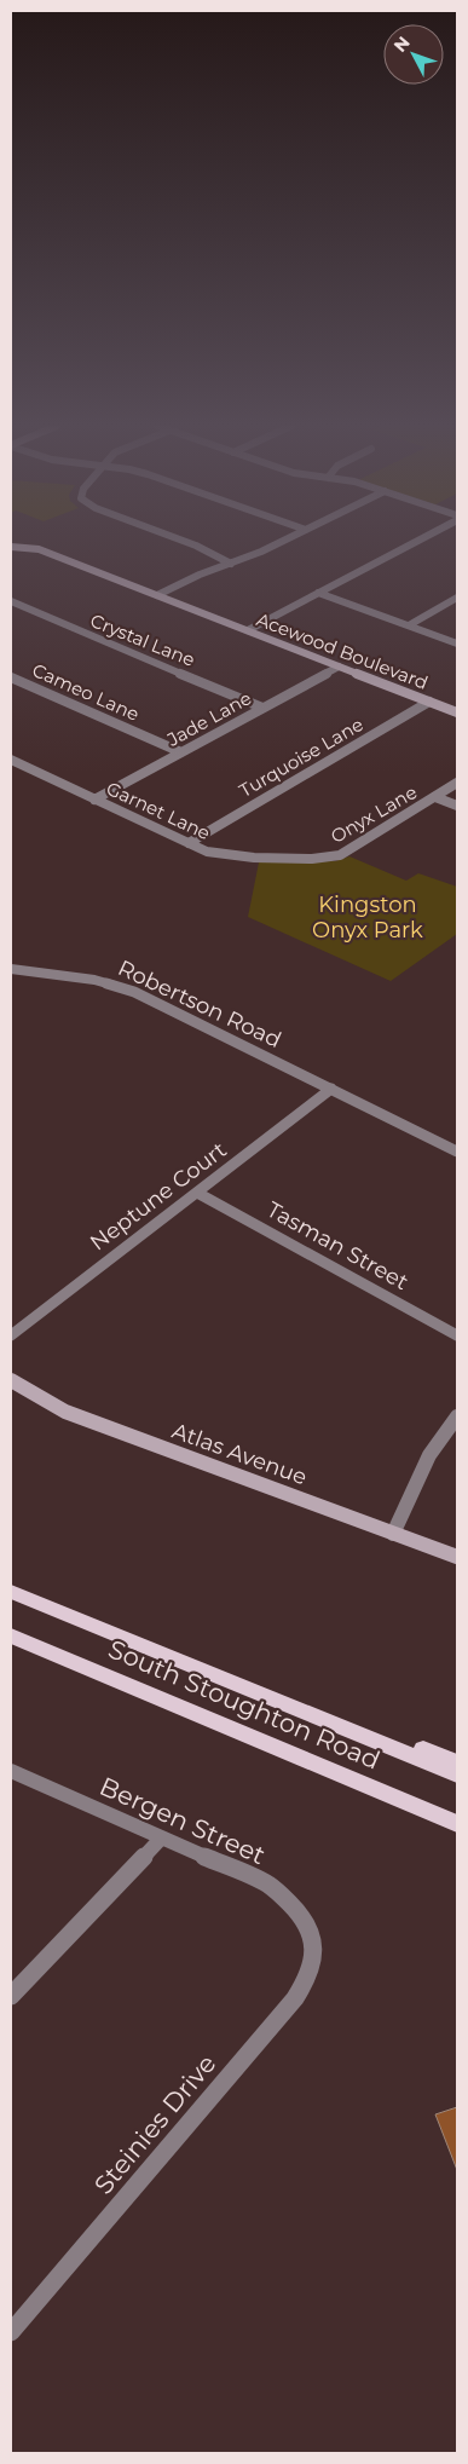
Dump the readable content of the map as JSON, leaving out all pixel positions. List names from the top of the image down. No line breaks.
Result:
{"streets":{"main road":["South Stoughton Road"],"street":["Crystal Lane","Acewood Boulevard","Cameo Lane","Jade Lane","Turquoise Lane","Garnet Lane","Onyx Lane","Robertson Road","Neptune Court","Tasman Street","Atlas Avenue","Bergen Street","Steinies Drive"]},"crossings":[["Crystal Lane","Jade Lane"],["Acewood Boulevard","Jade Lane"],["Acewood Boulevard","Turquoise Lane"],["Cameo Lane","Jade Lane"],["Jade Lane","Garnet Lane"],["Turquoise Lane","Garnet Lane"],["Garnet Lane","Onyx Lane"],["Robertson Road","Neptune Court"],["Neptune Court","Tasman Street"],["Bergen Street","Steinies Drive"]],"parks":["Kingston Onyx Park"],"north":"top left"}
